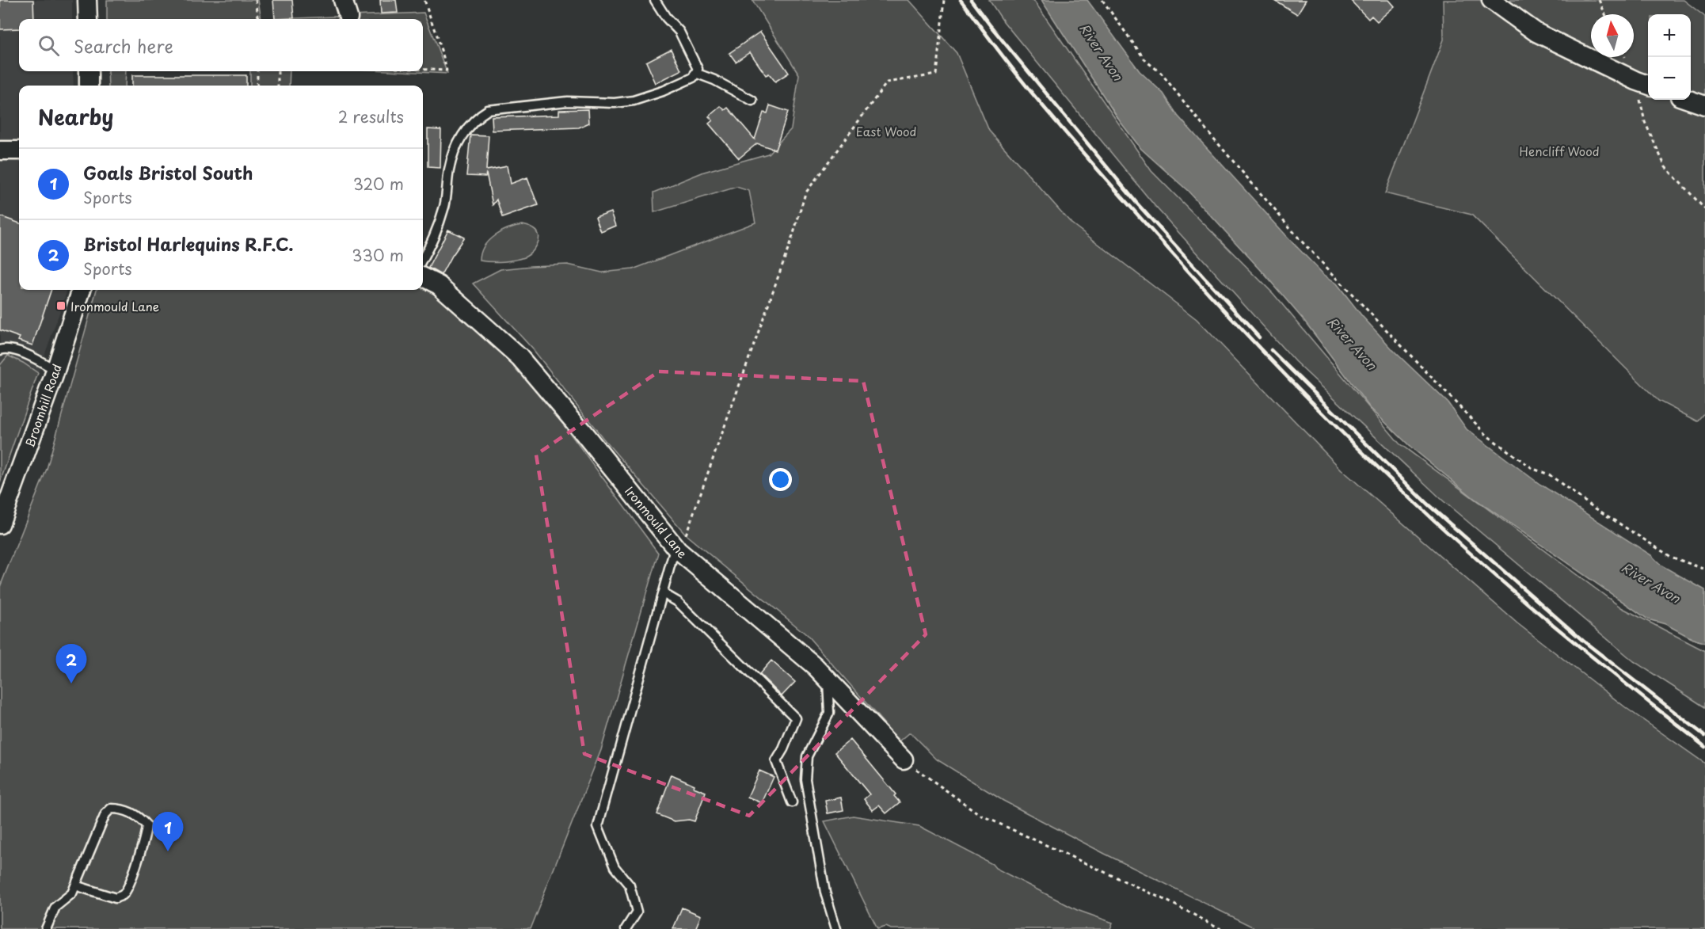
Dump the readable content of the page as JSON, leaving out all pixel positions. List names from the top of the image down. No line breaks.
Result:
{"streets":{"street":["Broomhill Road","Ironmould Lane"]},"water":["River Avon"],"parks":["East Wood","Hencliff Wood"],"places":{"transit":["Ironmould Lane"]},"north":"top","page":{"map_buttons":["+","−"],"search":"Search here","heading":["Nearby","2 results"],"list":[{"mark":"1","name":"Goals Bristol South","note":"Sports","value":"320 m"},{"mark":"2","name":"Bristol Harlequins R.F.C.","note":"Sports","value":"330 m"}],"pins":["2","1"]}}
